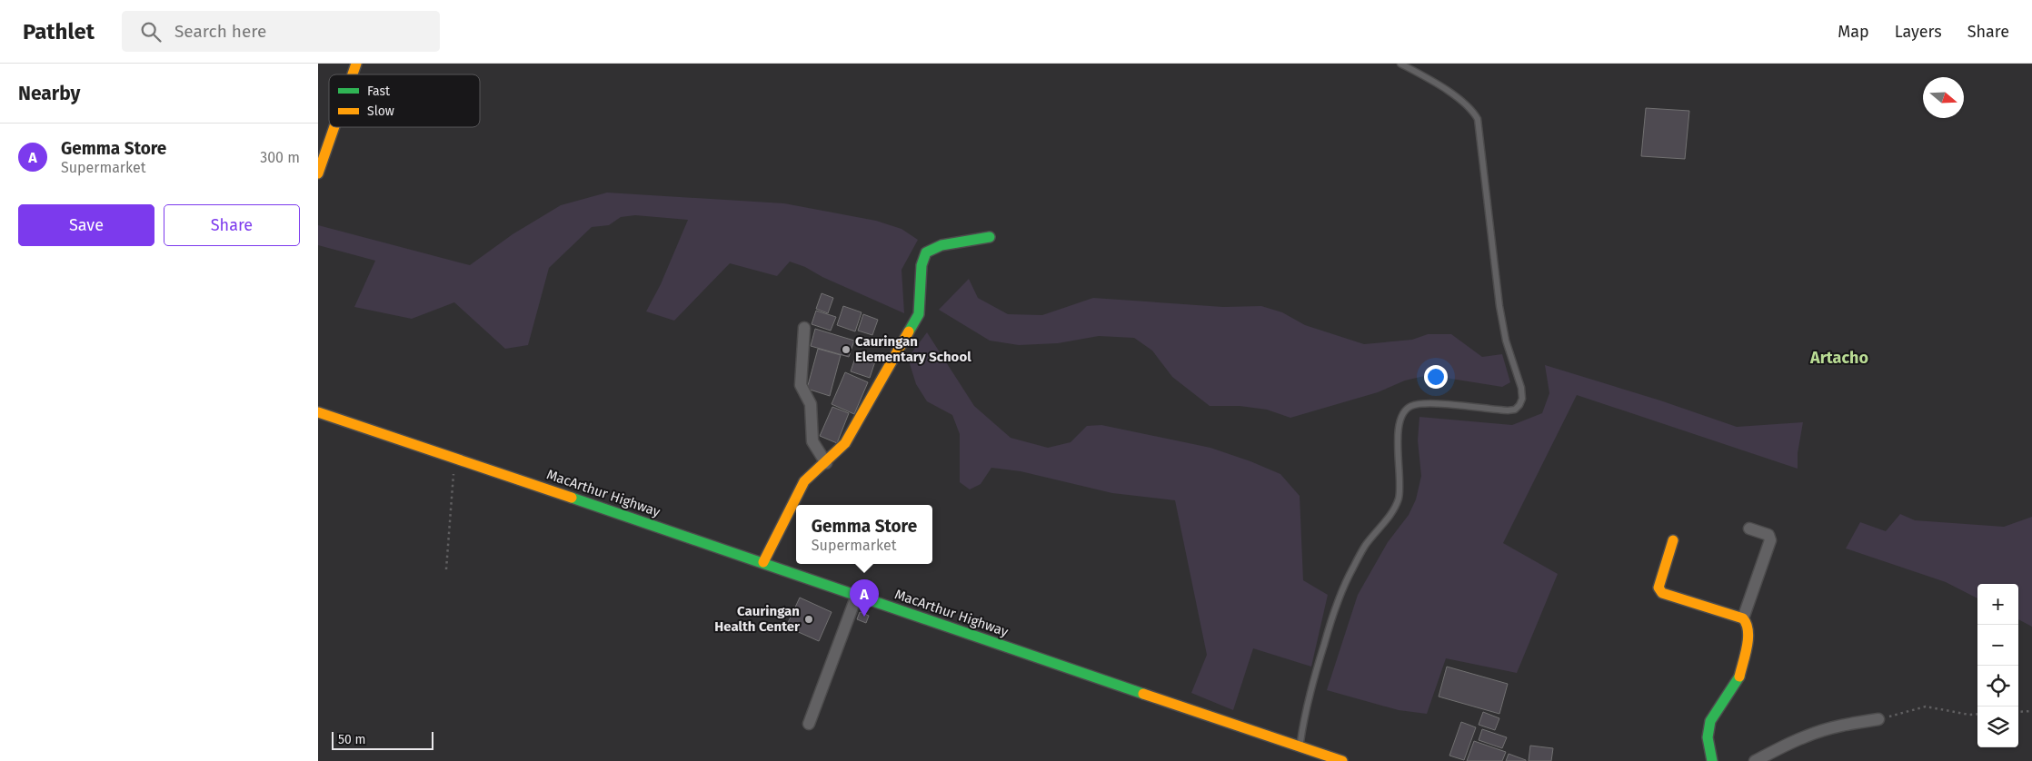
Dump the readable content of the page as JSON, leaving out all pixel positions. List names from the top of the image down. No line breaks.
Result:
{"streets":{"main road":["MacArthur Highway"]},"districts":["Artacho"],"places":["Cauringan Elementary School","Cauringan Health Center"],"legend":["Fast","Slow"],"scale_bar":"50 m","north":"right","page":{"header":"Pathlet","search":"Search here","nav":["Map","Layers","Share"],"heading":"Nearby","list":[{"mark":"A","name":"Gemma Store","note":"Supermarket","value":"300 m"}],"buttons":["Save","Share"],"popup":["Gemma Store","Supermarket"],"pins":"A","map_buttons":["+","−"],"scale":"50 m"}}
